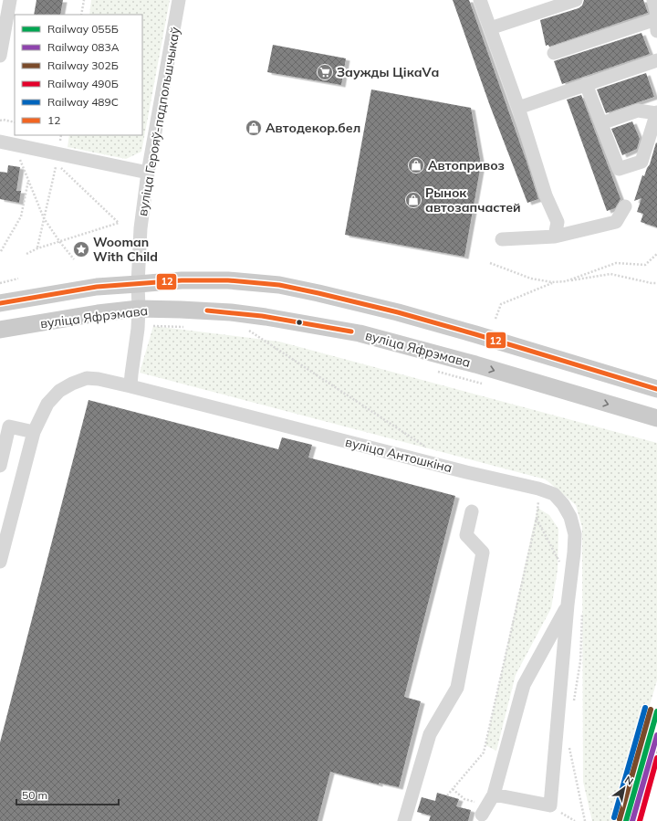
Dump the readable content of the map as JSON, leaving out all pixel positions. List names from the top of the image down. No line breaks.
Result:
{"streets":{"main road":["вуліца Яфрэмава"],"street":["вуліца Герояў-падпольшчыкаў","вуліца Антошкіна"]},"crossings":[["вуліца Герояў-падпольшчыкаў","вуліца Яфрэмава"]],"places":{"supermarket":["Заужды ЦікаVа"],"shop":["Автодекор.бел","Автопривоз","Рынок автозапчастей"],"place":["Wooman With Child"]},"lines":["transit line 12","rail line 489С","rail line 302Б","rail line 055Б","rail line 083А","rail line 490Б"],"legend":["Railway 055Б","Railway 083А","Railway 302Б","Railway 490Б","Railway 489С","12"],"scale_bar":"50 m","north":"top right"}
